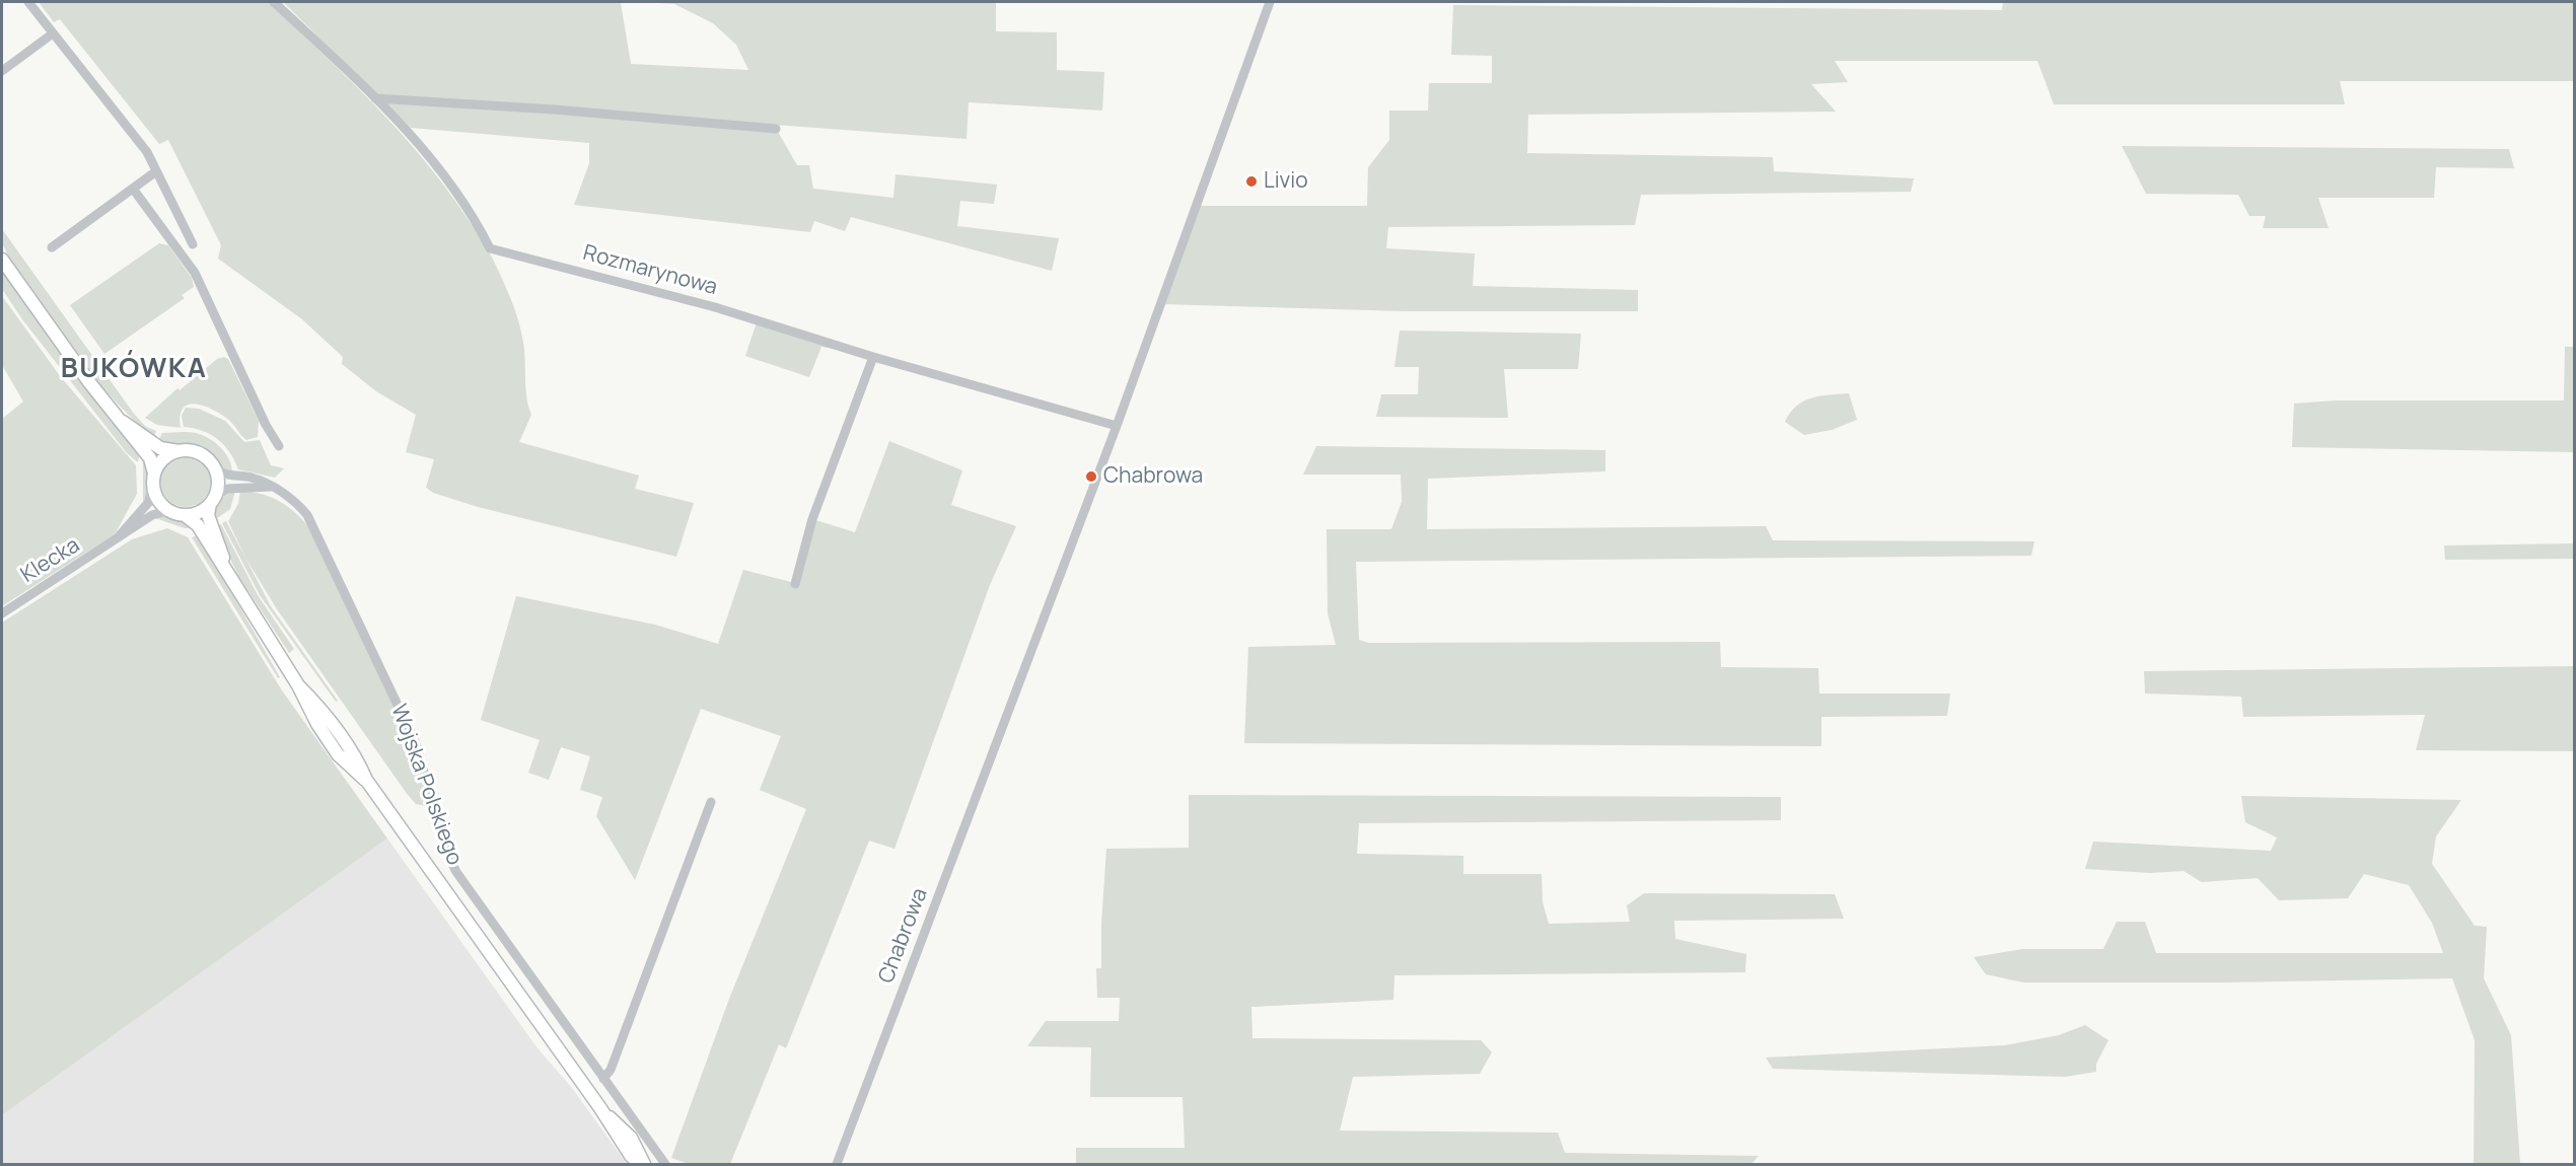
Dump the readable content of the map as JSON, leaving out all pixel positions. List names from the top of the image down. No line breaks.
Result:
{"streets":{"main road":["Wojska Polskiego"],"street":["Rozmarynowa","Klecka","Chabrowa"]},"crossings":[["Rozmarynowa","Chabrowa"],["Klecka","Wojska Polskiego"]],"districts":["BUKÓWKA"],"places":["Livio","Chabrowa"]}
